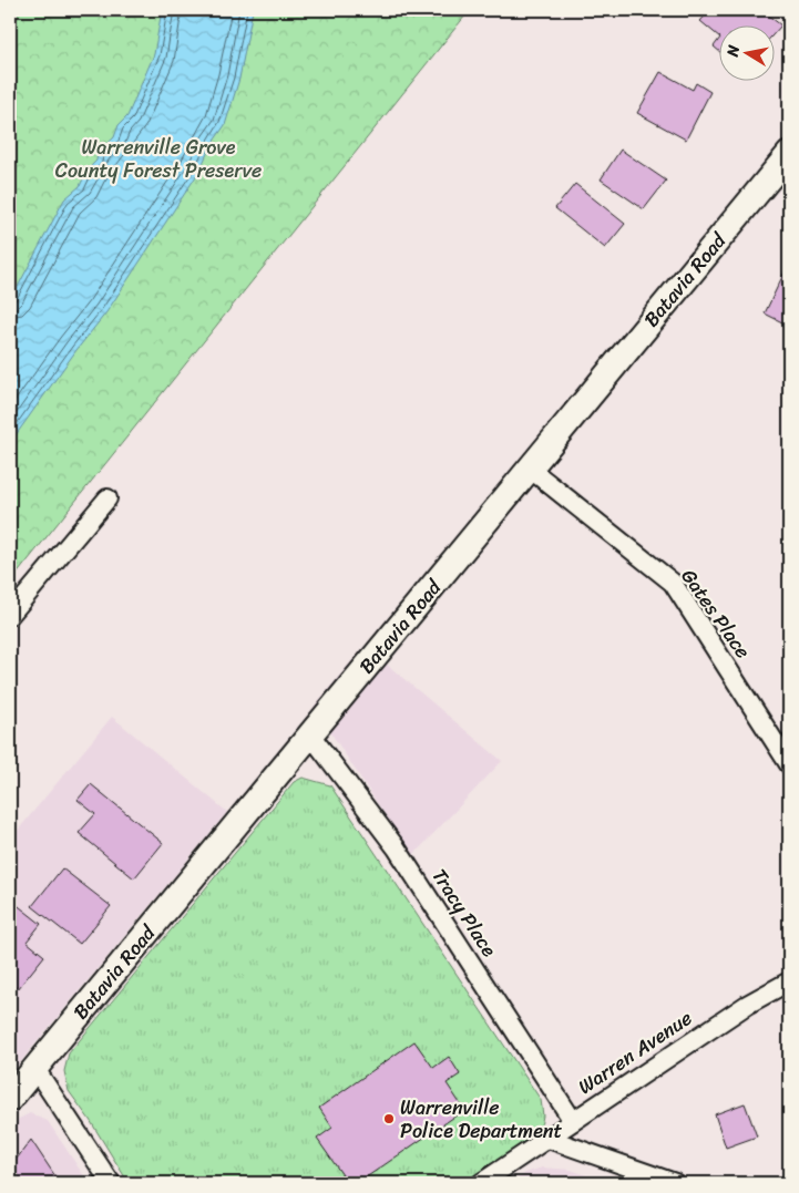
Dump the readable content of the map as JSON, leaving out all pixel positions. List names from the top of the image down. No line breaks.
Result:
{"streets":{"main road":["Batavia Road"],"street":["Gates Place","Tracy Place","Warren Avenue"]},"crossings":[["Batavia Road","Gates Place"],["Batavia Road","Tracy Place"],["Tracy Place","Warren Avenue"]],"parks":["Warrenville Grove County Forest Preserve"],"places":["Warrenville Police Department"],"north":"left"}
